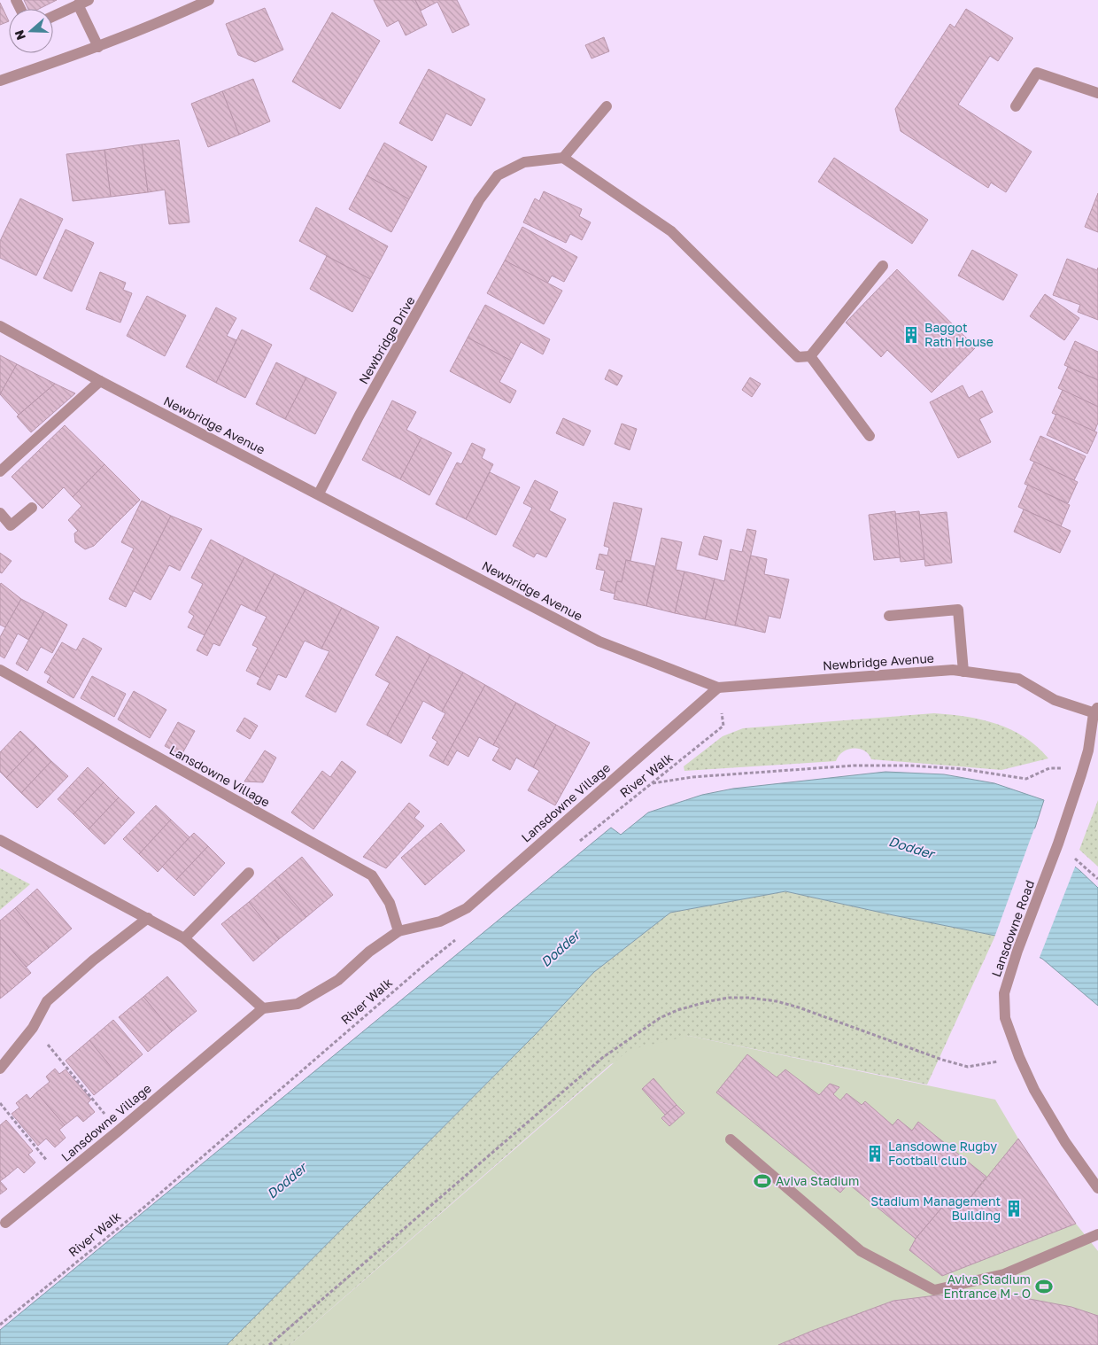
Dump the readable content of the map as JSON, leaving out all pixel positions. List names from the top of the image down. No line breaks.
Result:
{"streets":{"street":["Newbridge Drive","Newbridge Avenue","Lansdowne Village","Lansdowne Road"],"path":["River Walk"]},"crossings":[["Newbridge Drive","Newbridge Avenue"],["Newbridge Avenue","River Walk"],["Newbridge Avenue","Lansdowne Village"],["Newbridge Avenue","Lansdowne Road"],["River Walk","Lansdowne Village"]],"water":["Dodder"],"places":{"building":["Baggot Rath House","Lansdowne Rugby Football club","Stadium Management Building"],"sports":["Aviva Stadium","Aviva Stadium Entrance M - O"]},"north":"left"}
